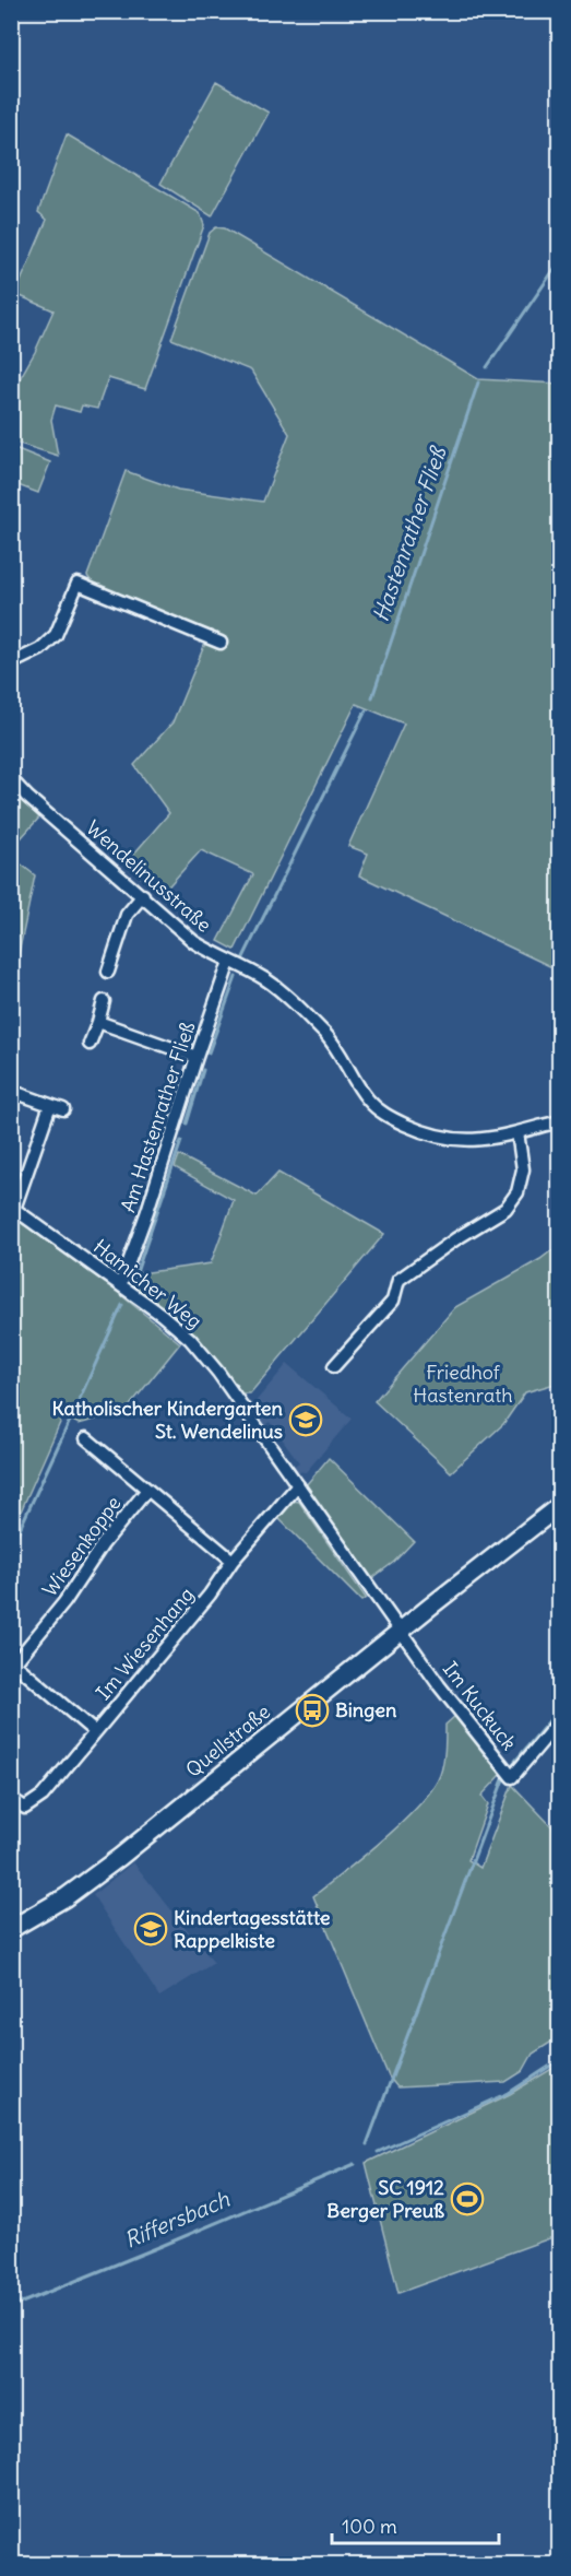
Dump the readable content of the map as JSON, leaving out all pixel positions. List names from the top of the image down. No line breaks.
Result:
{"streets":{"main road":["Quellstraße"],"street":["Wendelinusstraße","Am Hastenrather Fließ","Hamicher Weg","Wiesenkoppe","Im Wiesenhang","Im Kuckuck"]},"crossings":[["Wendelinusstraße","Am Hastenrather Fließ"],["Am Hastenrather Fließ","Hamicher Weg"],["Hamicher Weg","Im Wiesenhang"],["Hamicher Weg","Im Kuckuck"],["Hamicher Weg","Quellstraße"],["Wiesenkoppe","Im Wiesenhang"],["Im Kuckuck","Quellstraße"]],"water":["Hastenrather Fließ","Riffersbach"],"parks":["Friedhof Hastenrath"],"places":{"school or university":["Katholischer Kindergarten St. Wendelinus","Kindertagesstätte Rappelkiste"],"bus stop":["Bingen"],"sports":["SC 1912 Berger Preuß"]},"scale_bar":"100 m"}
